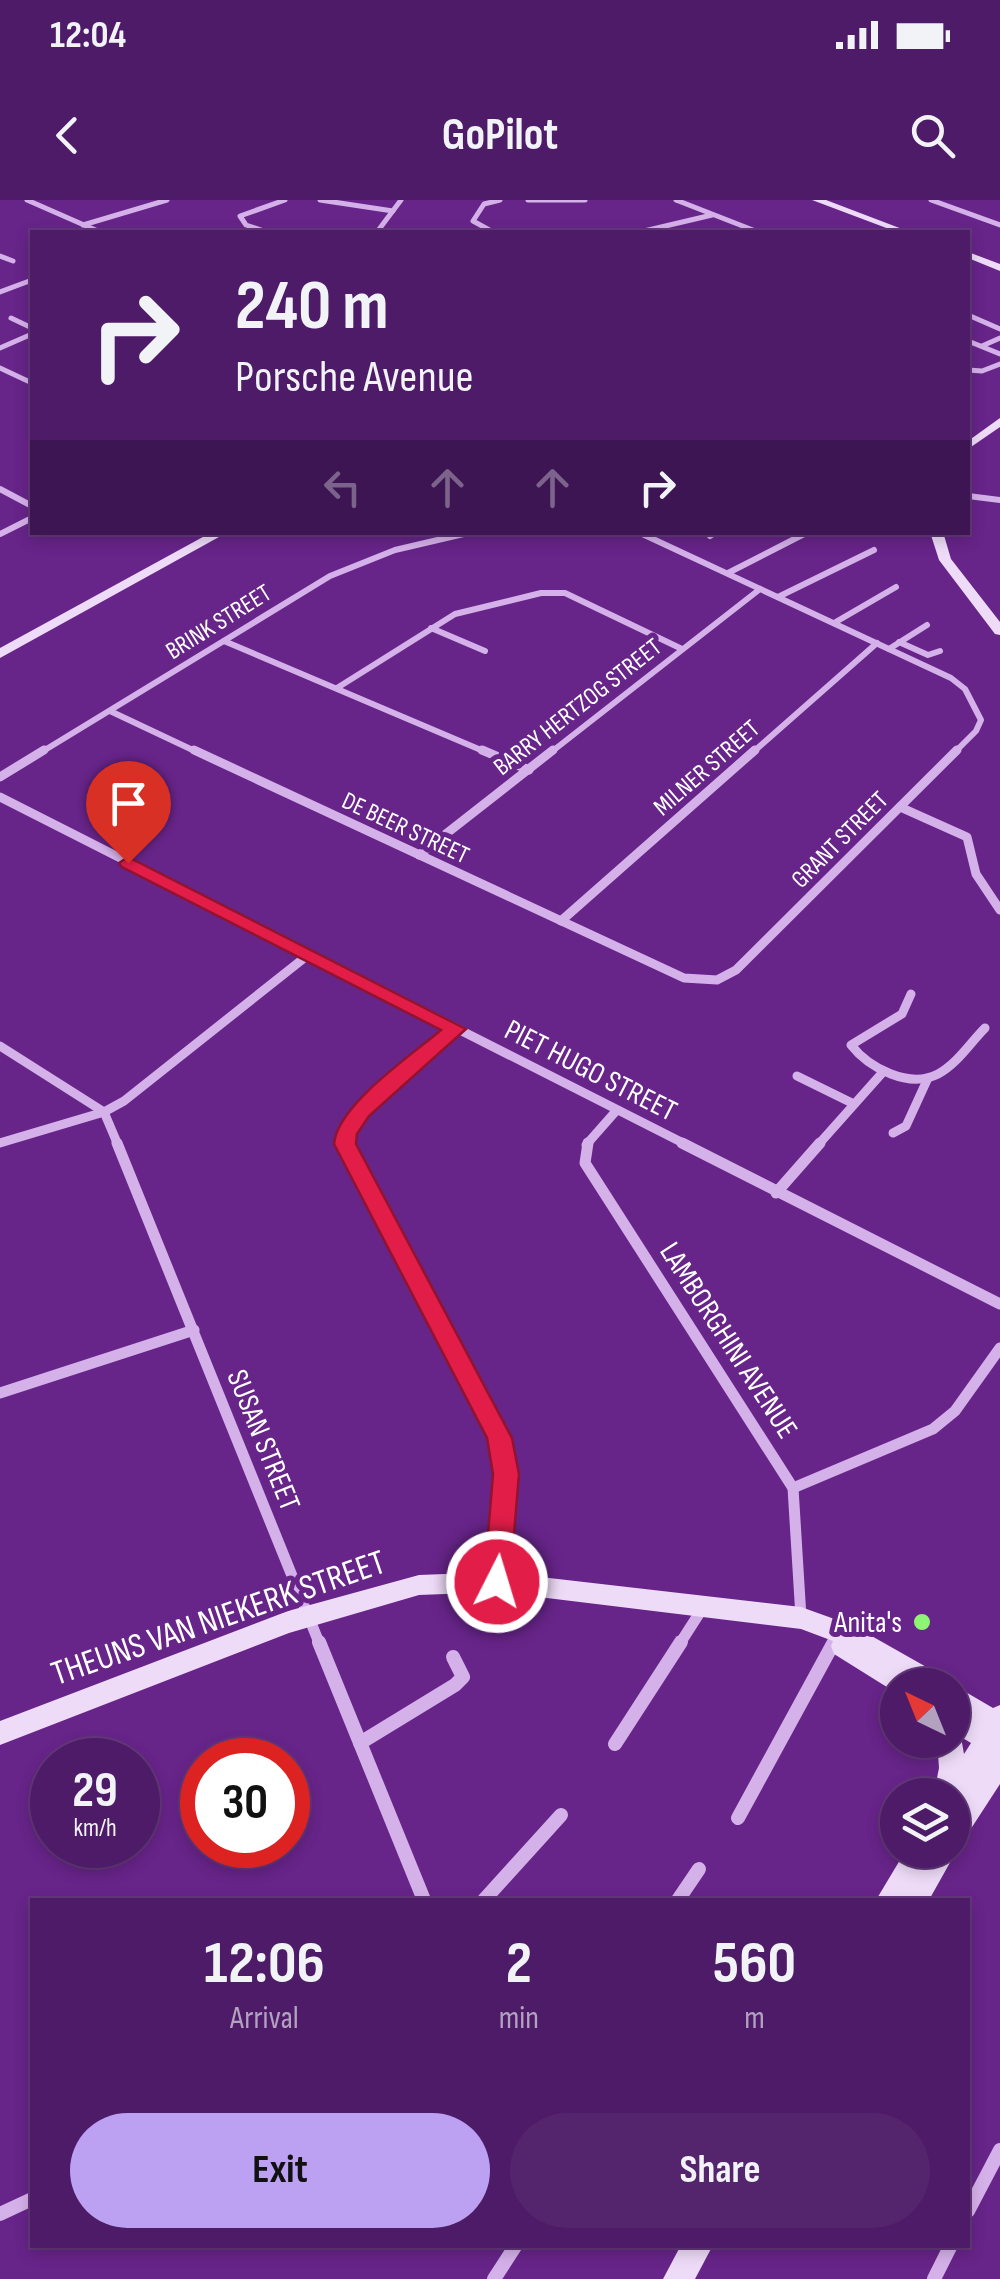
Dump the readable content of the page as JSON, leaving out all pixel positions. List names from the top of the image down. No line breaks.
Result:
{"streets":{"street":["BRINK STREET","BARRY HERTZOG STREET","MILNER STREET","DE BEER STREET","GRANT STREET","PIET HUGO STREET","LAMBORGHINI AVENUE","SUSAN STREET","THEUNS VAN NIEKERK STREET"]},"crossings":[["BRINK STREET","DE BEER STREET"],["BARRY HERTZOG STREET","DE BEER STREET"],["MILNER STREET","DE BEER STREET"],["DE BEER STREET","GRANT STREET"],["PIET HUGO STREET","LAMBORGHINI AVENUE"],["LAMBORGHINI AVENUE","THEUNS VAN NIEKERK STREET"],["SUSAN STREET","THEUNS VAN NIEKERK STREET"]],"places":["Anita's"],"north":"top left","page":{"status":"12:04","header":"GoPilot","turn":["240 m","Porsche Avenue"],"speed":"29 km/h","limit":"30","eta":["12:06","Arrival","2","min","560","m"],"buttons":["Exit","Share"]}}
